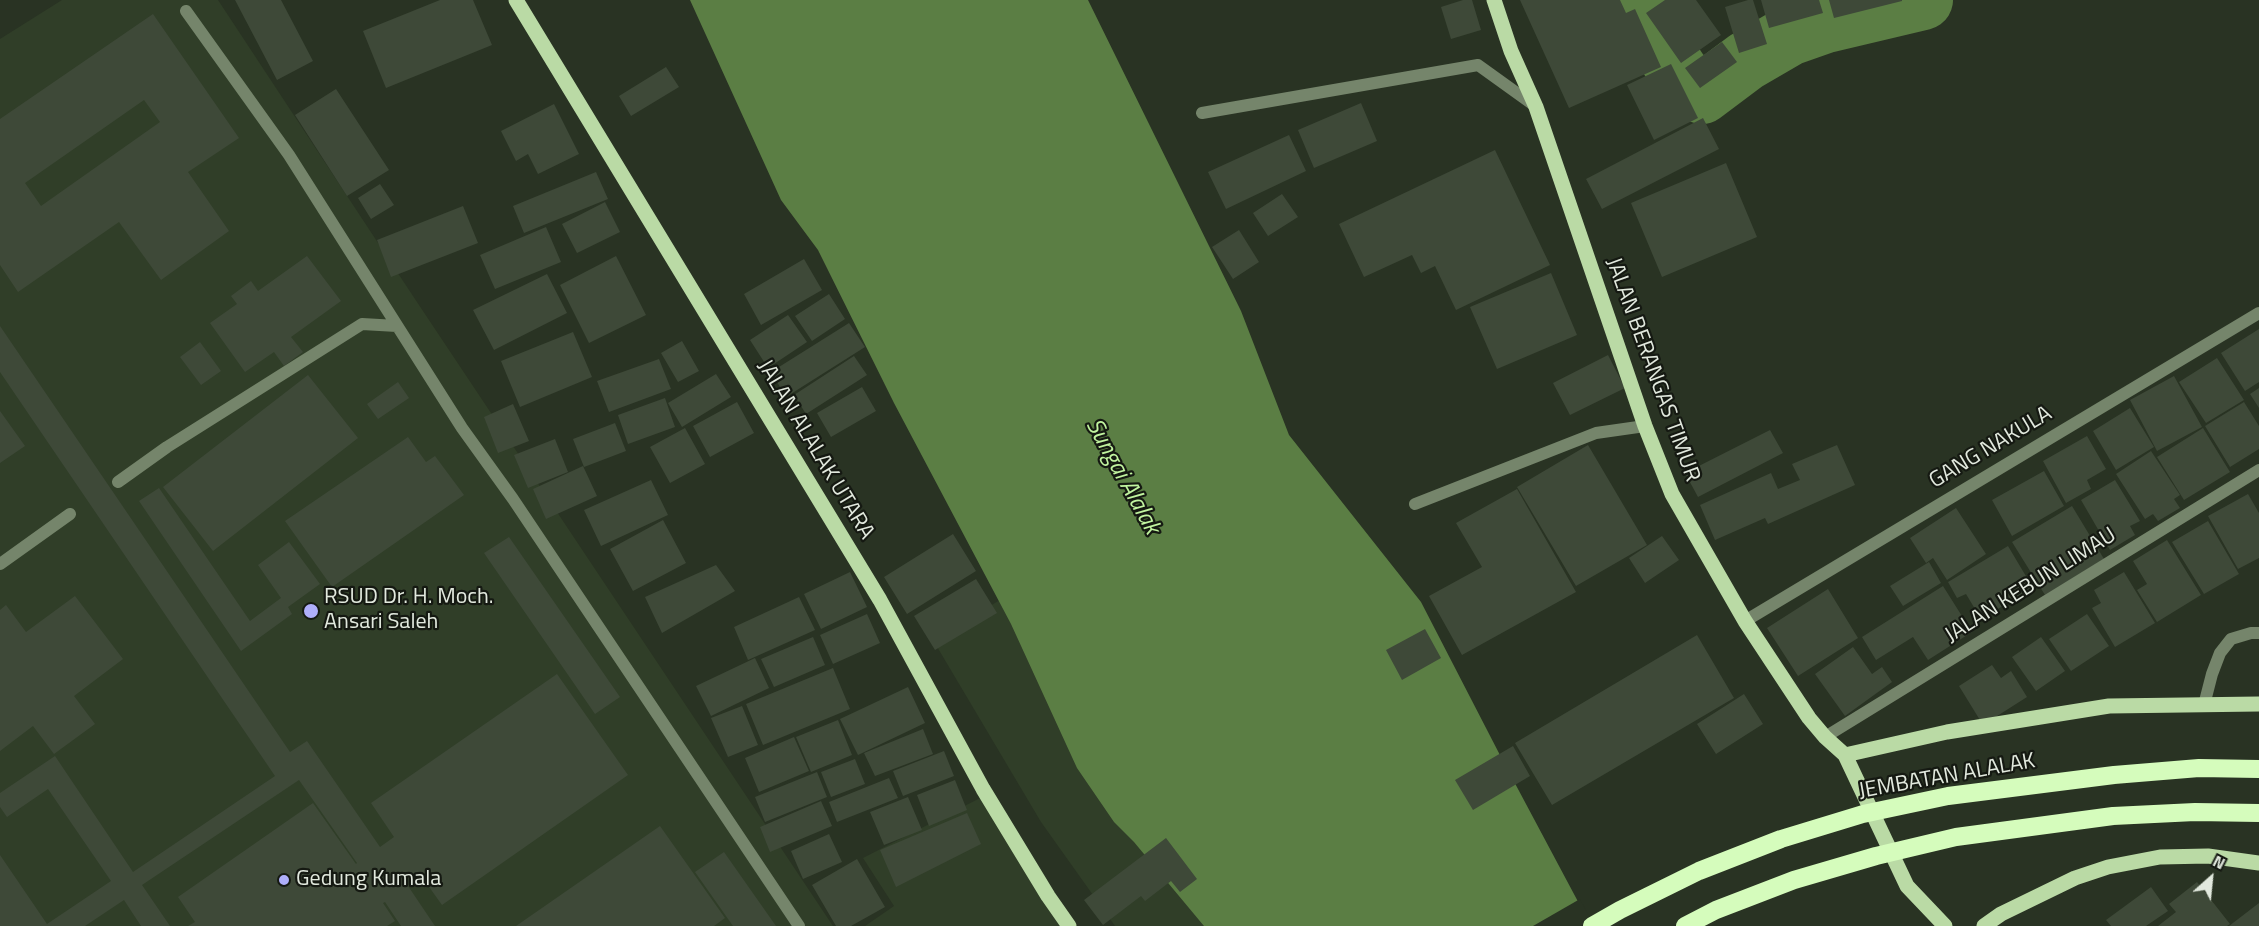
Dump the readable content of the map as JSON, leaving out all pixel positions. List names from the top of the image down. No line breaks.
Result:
{"streets":{"highway":["JEMBATAN ALALAK"],"main road":["JALAN BERANGAS TIMUR","JALAN ALALAK UTARA"],"street":["GANG NAKULA","JALAN KEBUN LIMAU"]},"crossings":[["JALAN BERANGAS TIMUR","GANG NAKULA"],["JALAN BERANGAS TIMUR","JALAN KEBUN LIMAU"]],"water":["Sungai Alalak"],"places":["RSUD Dr. H. Moch. Ansari Saleh","Gedung Kumala"],"north":"top right"}
